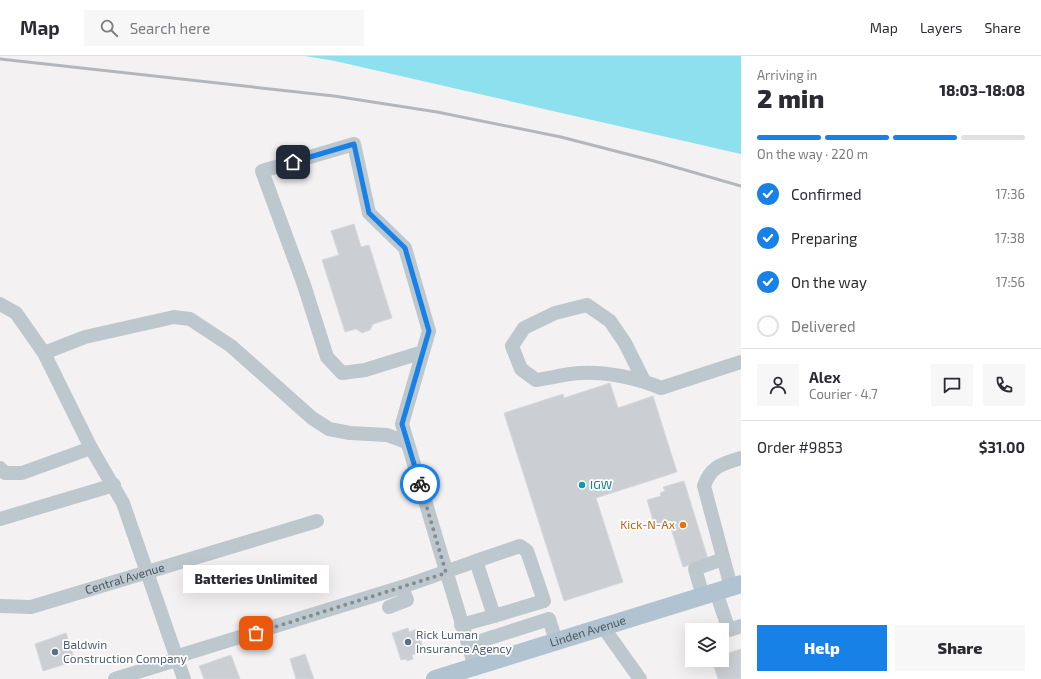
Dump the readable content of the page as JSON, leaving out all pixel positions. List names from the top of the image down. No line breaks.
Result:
{"streets":{"main road":["Linden Avenue"],"street":["Central Avenue"]},"places":["IGW","Kick-N-Ax","Batteries Unlimited","Rick Luman Insurance Agency","Baldwin Construction Company"],"page":{"header":"Map","search":"Search here","nav":["Map","Layers","Share"],"heading":["2 min","Arriving in","18:03–18:08"],"panel":["Alex","Courier · 4.7","Order #9853","$31.00"],"bar":"On the way · 220 m","list":[["Confirmed","17:36"],["Preparing","17:38"],["On the way","17:56"],"Delivered"],"bubble":"Batteries Unlimited","buttons":["Help","Share"]}}
